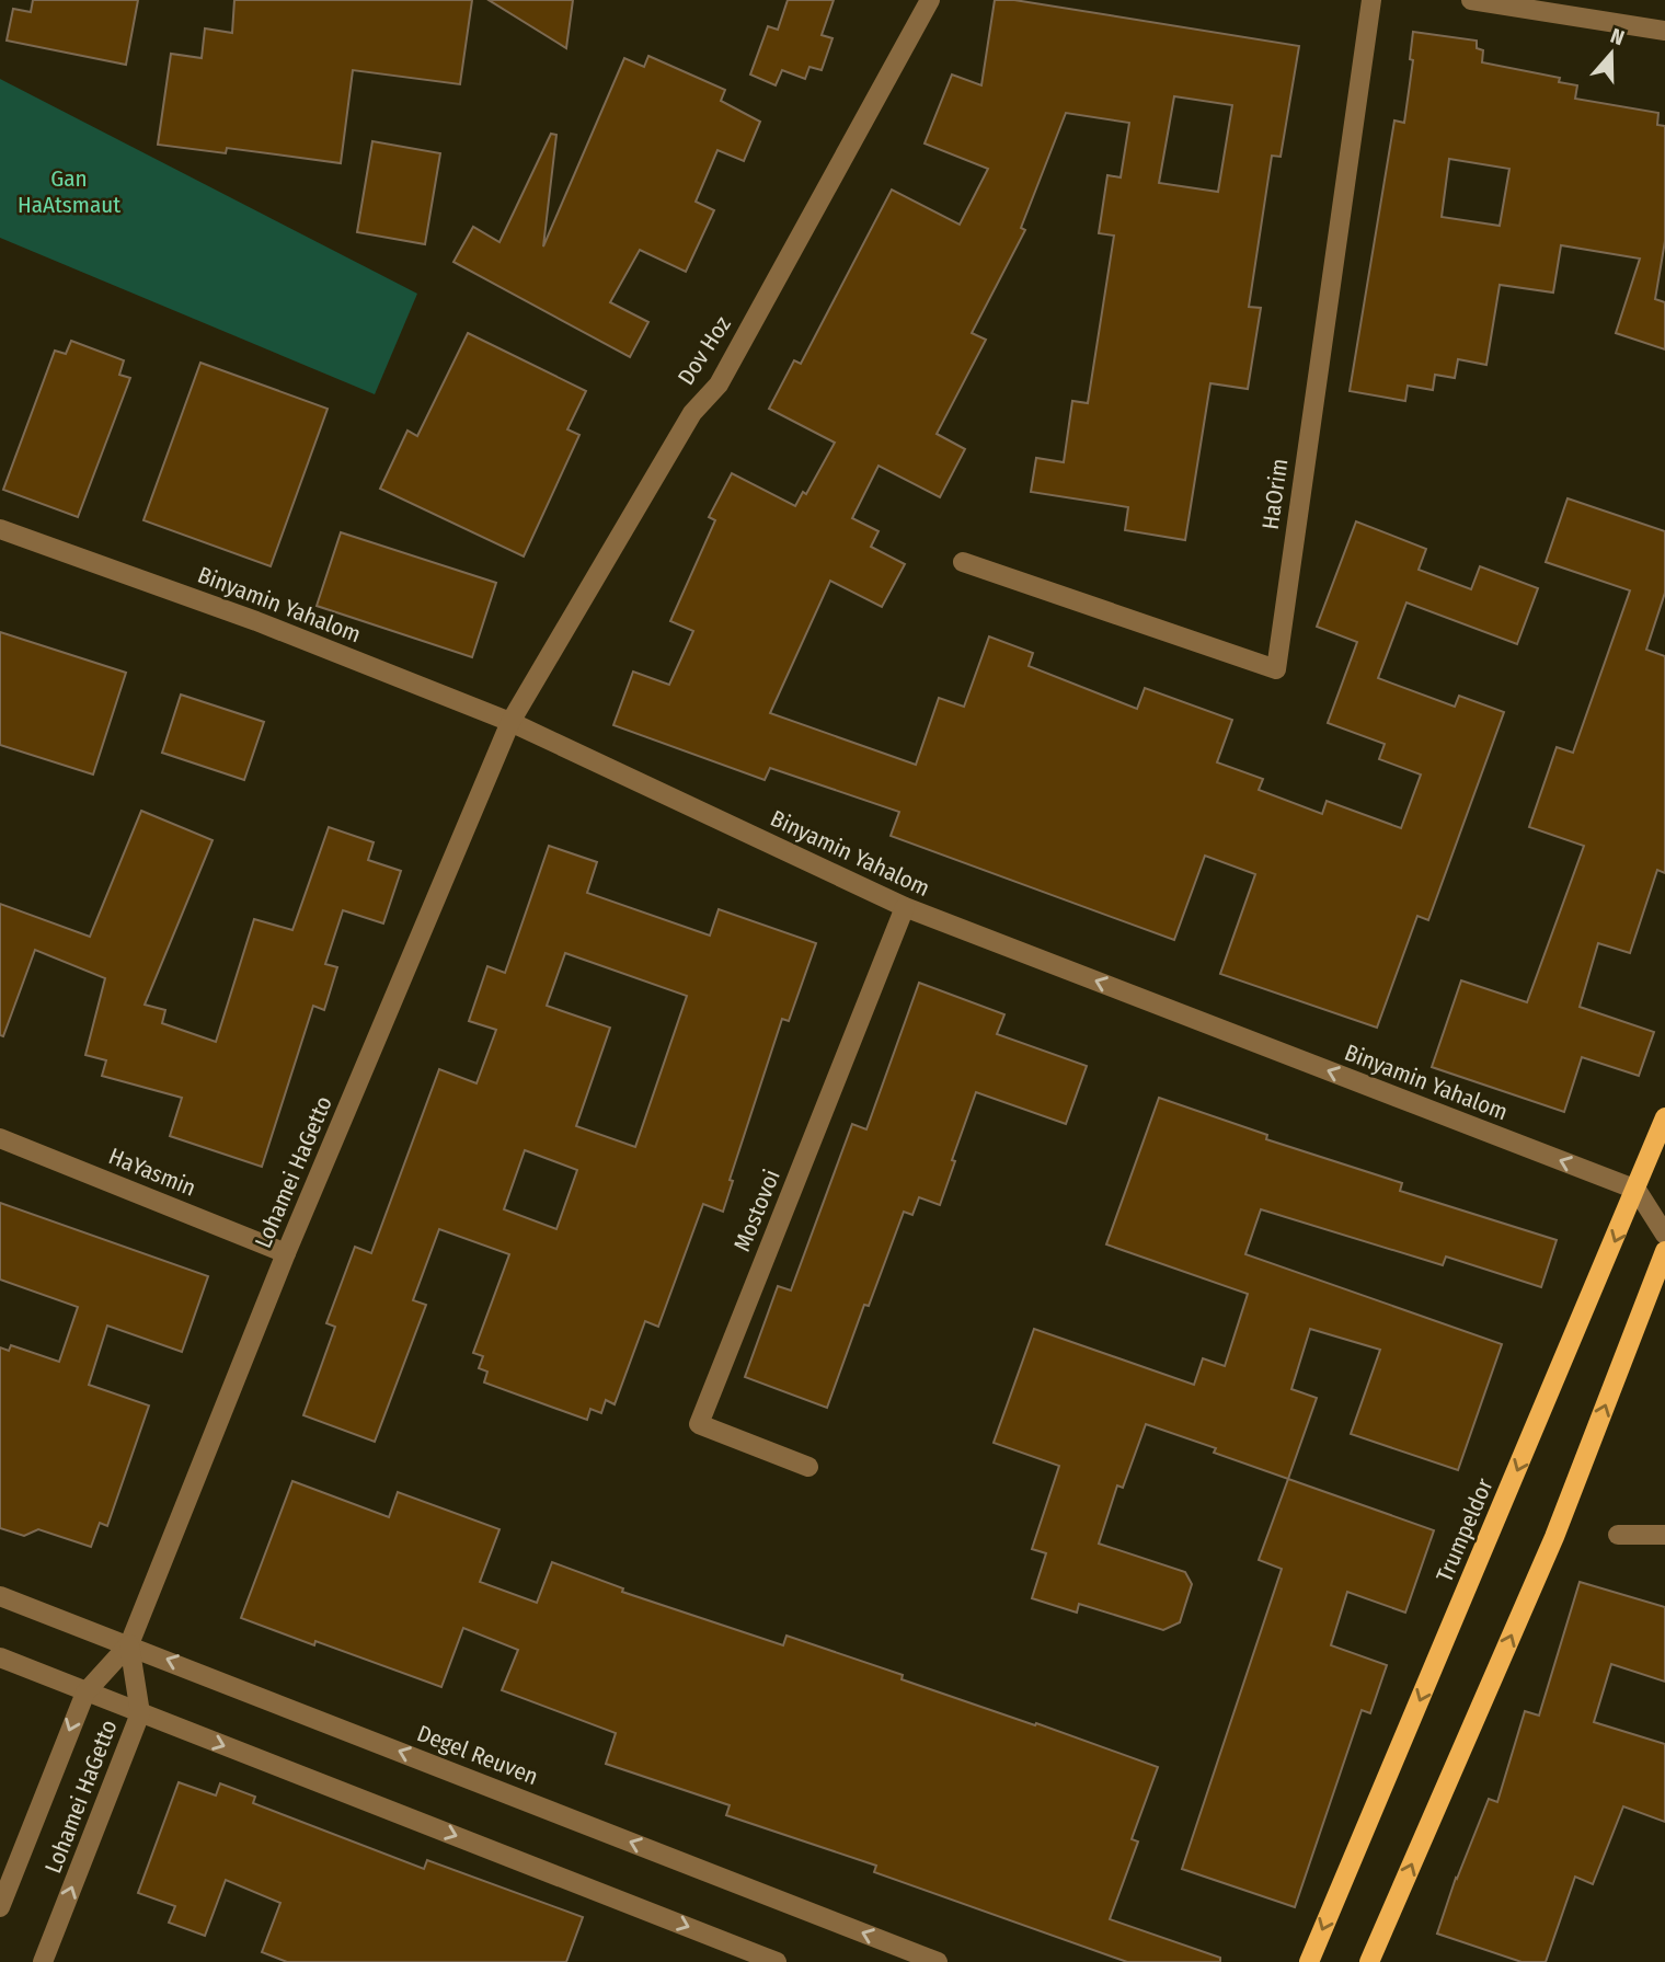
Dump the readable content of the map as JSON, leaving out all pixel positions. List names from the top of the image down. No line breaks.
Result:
{"streets":{"main road":["Trumpeldor"],"street":["Dov Hoz","HaOrim","Binyamin Yahalom","HaYasmin","Lohamei HaGetto","Mostovoi","Degel Reuven"]},"crossings":[["Dov Hoz","Binyamin Yahalom"],["Dov Hoz","Lohamei HaGetto"],["Binyamin Yahalom","Lohamei HaGetto"],["Binyamin Yahalom","Mostovoi"],["Binyamin Yahalom","Trumpeldor"],["HaYasmin","Lohamei HaGetto"],["Lohamei HaGetto","Degel Reuven"]],"one_way":["Binyamin Yahalom"],"parks":["Gan HaAtsmaut"],"north":"top"}
